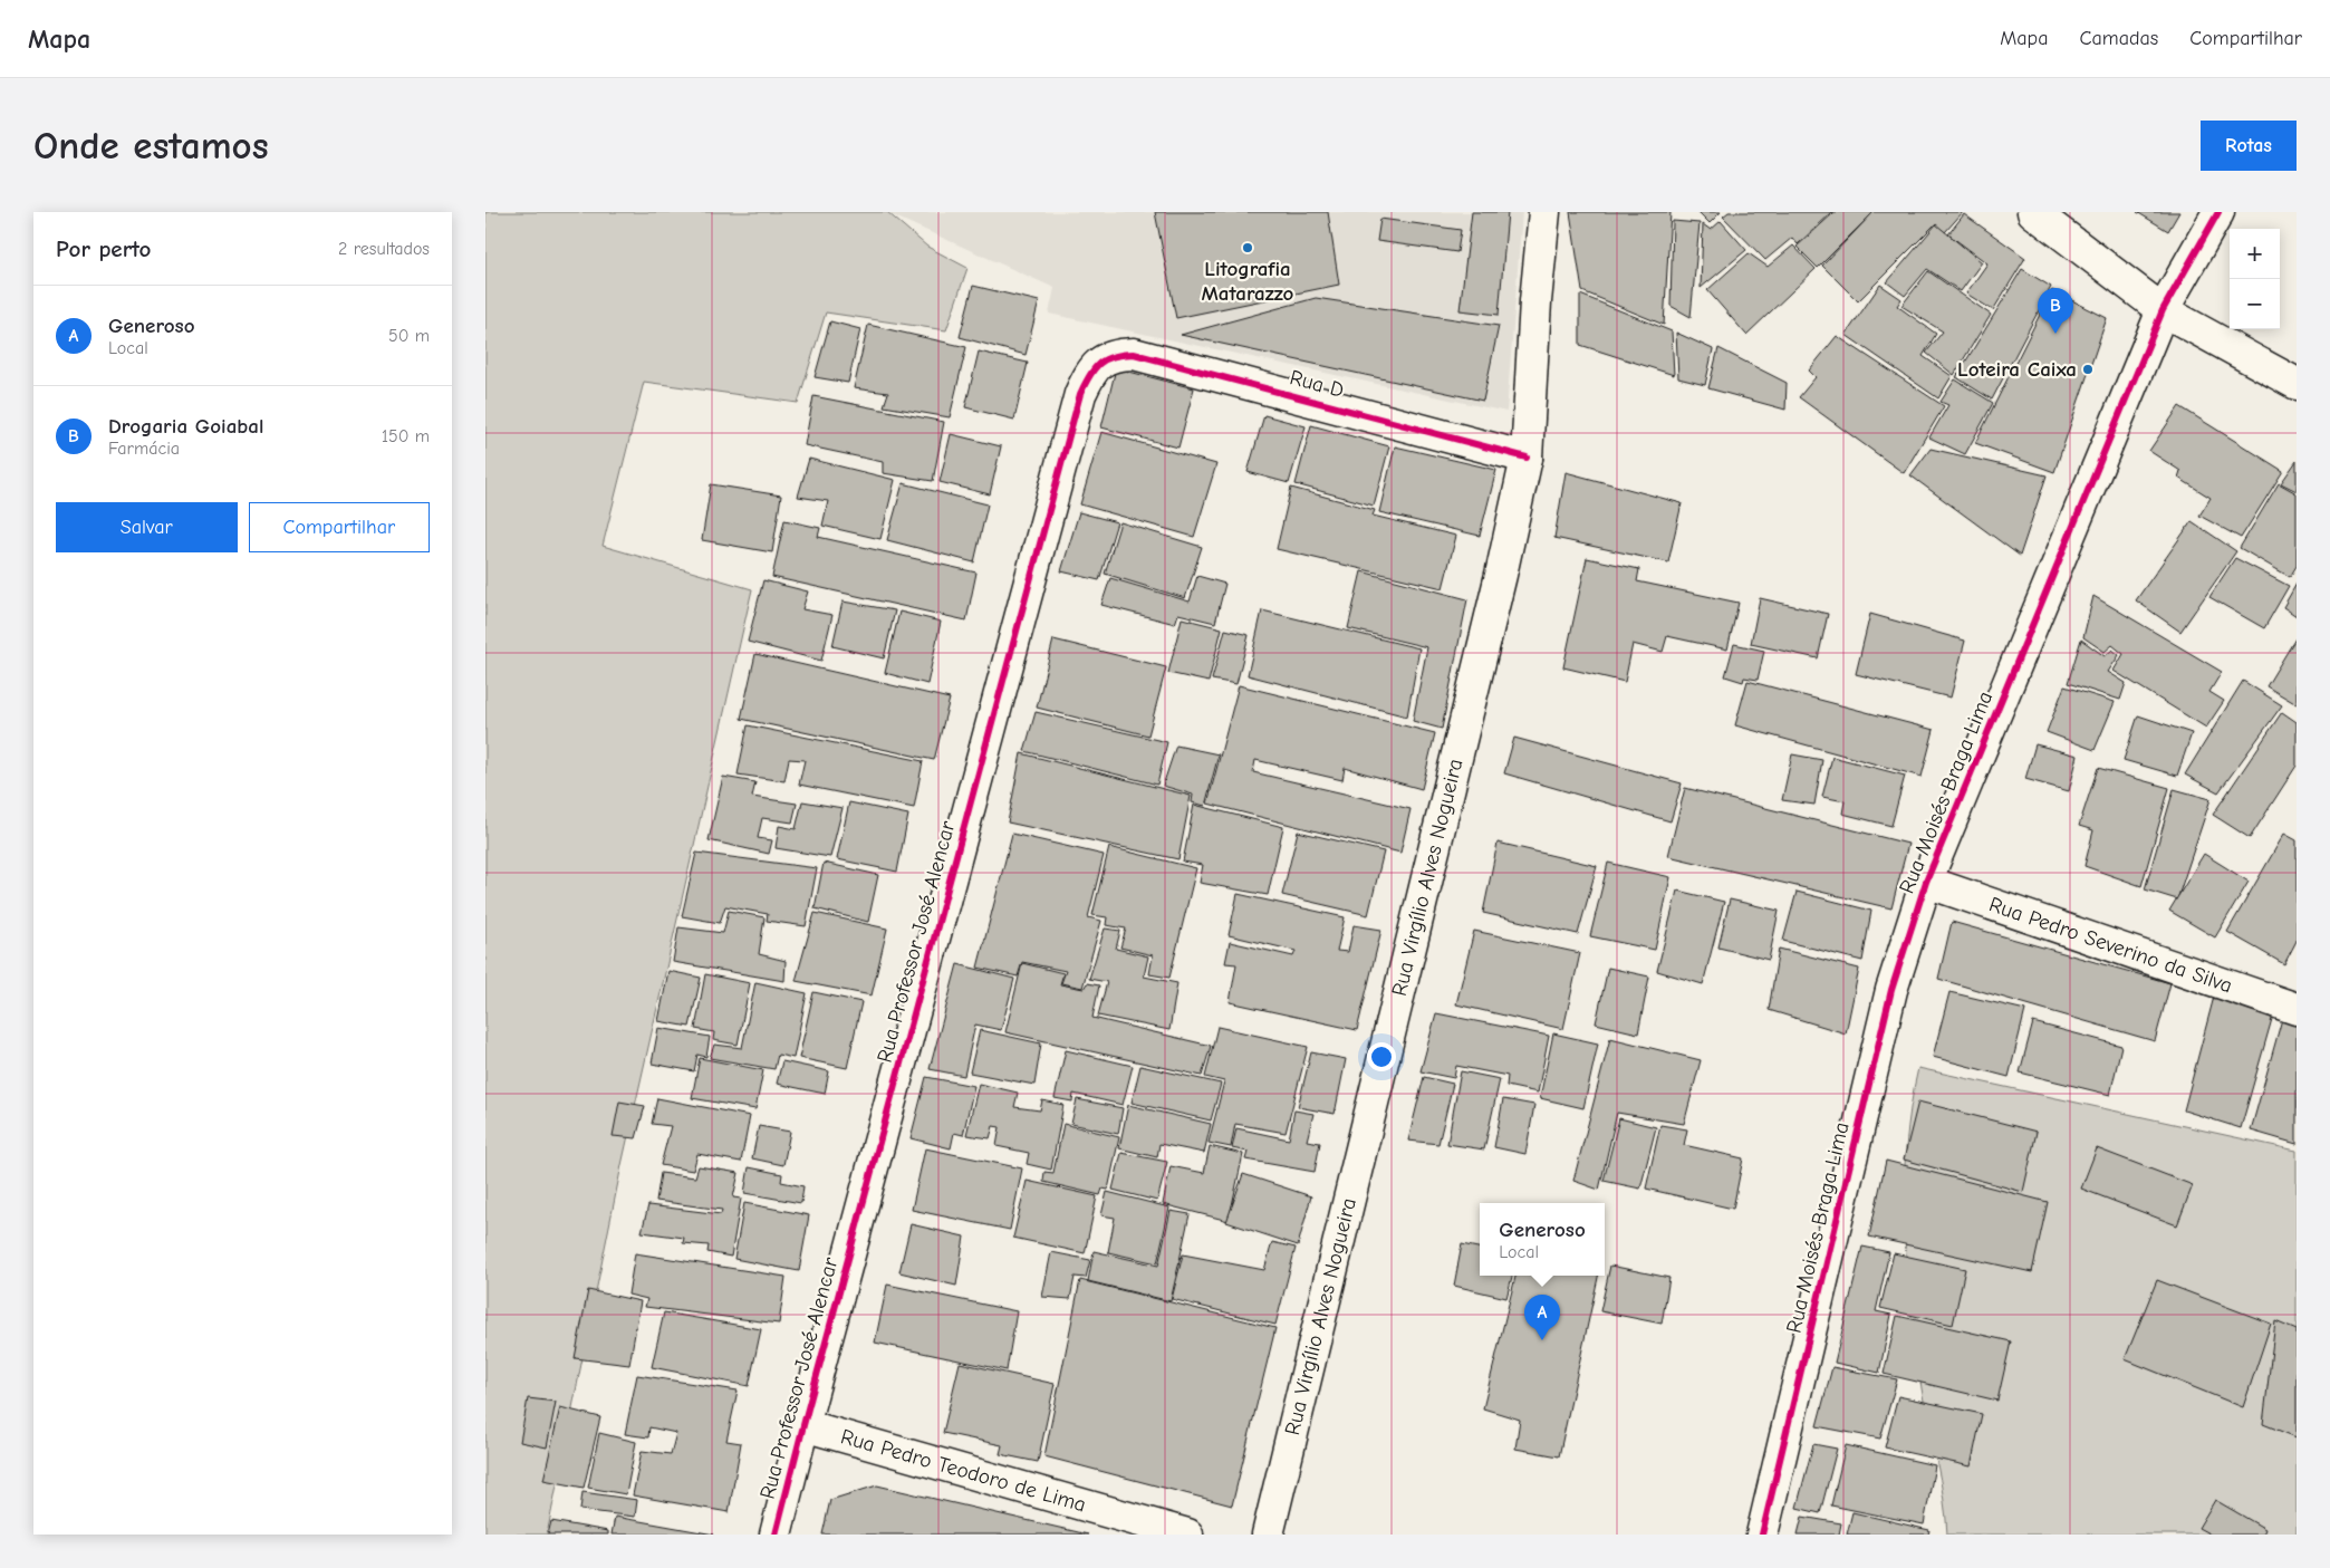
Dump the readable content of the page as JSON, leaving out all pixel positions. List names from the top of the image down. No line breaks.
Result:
{"streets":{"street":["Rua D","Rua Moisés Braga Lima","Rua Virgílio Alves Nogueira","Rua Professor José Alencar","Rua Pedro Severino da Silva","Rua Pedro Teodoro de Lima"]},"crossings":[["Rua D","Rua Virgílio Alves Nogueira"],["Rua D","Rua Professor José Alencar"],["Rua Moisés Braga Lima","Rua Pedro Severino da Silva"],["Rua Professor José Alencar","Rua Pedro Teodoro de Lima"]],"places":["Litografia Matarazzo","Loteira Caixa"],"page":{"header":"Mapa","nav":["Mapa","Camadas","Compartilhar"],"buttons":["Rotas",["Salvar","Compartilhar"]],"title":"Onde estamos","heading":["Por perto","2 resultados"],"map_buttons":["+","−"],"list":[{"mark":"A","name":"Generoso","note":"Local","value":"50 m"},{"mark":"B","name":"Drogaria Goiabal","note":"Farmácia","value":"150 m"}],"pins":["B","A"],"popup":["Generoso","Local"]}}
